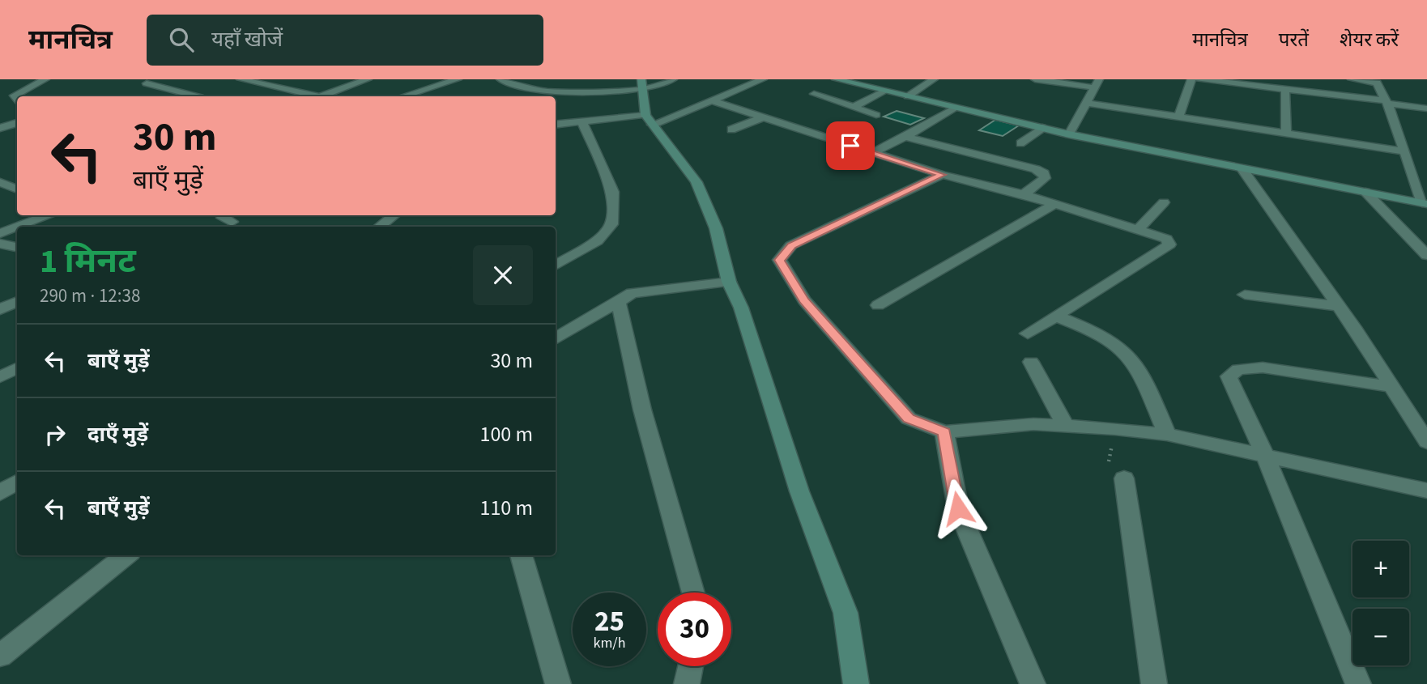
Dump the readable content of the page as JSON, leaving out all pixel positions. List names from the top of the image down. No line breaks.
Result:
{"page":{"header":"मानचित्र","search":"यहाँ खोजें","nav":["मानचित्र","परतें","शेयर करें"],"turn":["30 m","बाएँ मुड़ें"],"heading":["1 मिनट","290 m · 12:38"],"list":[{"name":"बाएँ मुड़ें","value":"30 m"},{"name":"दाएँ मुड़ें","value":"100 m"},{"name":"बाएँ मुड़ें","value":"110 m"}],"map_buttons":["+","−"],"speed":"25 km/h","limit":"30"}}
